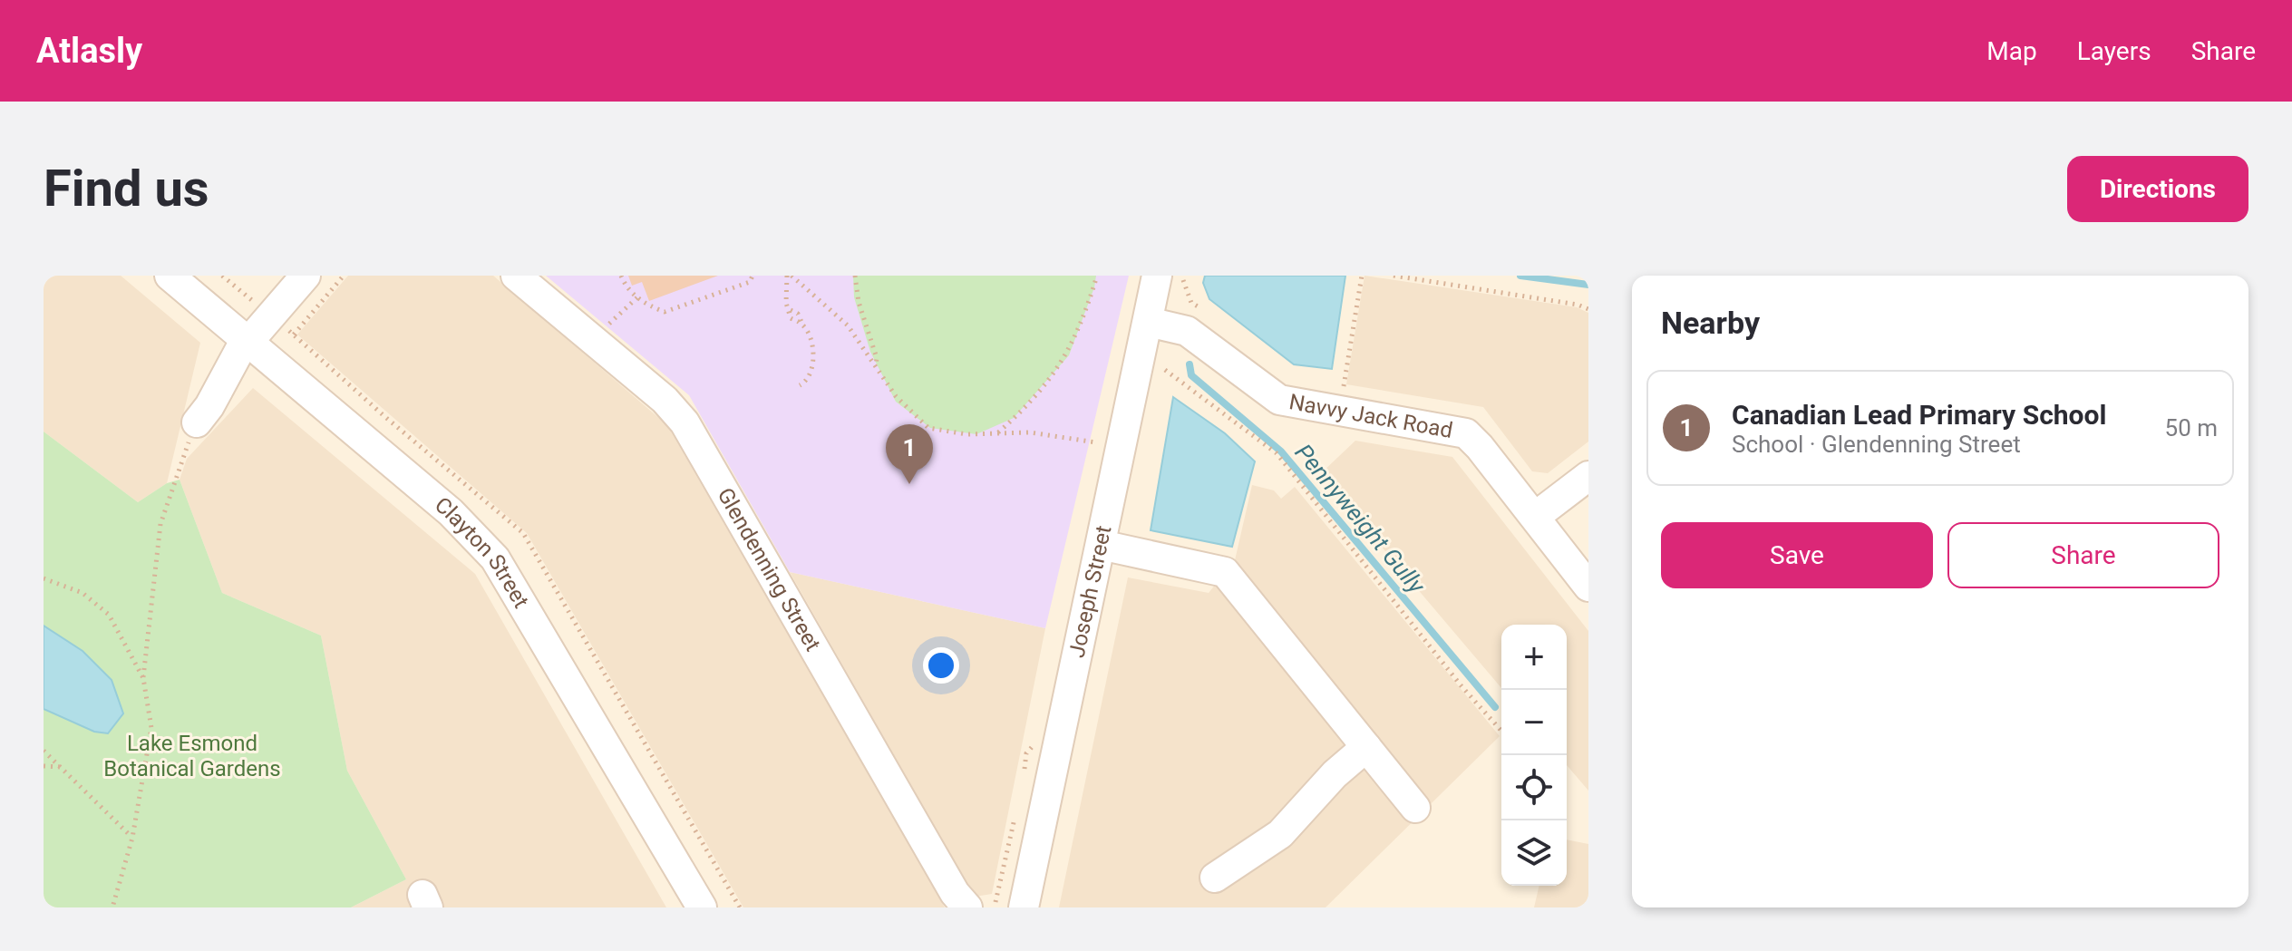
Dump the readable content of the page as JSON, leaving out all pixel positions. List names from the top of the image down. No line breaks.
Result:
{"streets":{"street":["Navvy Jack Road","Clayton Street","Glendenning Street","Joseph Street"]},"crossings":[["Navvy Jack Road","Joseph Street"]],"water":["Pennyweight Gully"],"parks":["Lake Esmond Botanical Gardens"],"page":{"header":"Atlasly","nav":["Map","Layers","Share"],"buttons":["Directions",["Save","Share"]],"title":"Find us","heading":"Nearby","list":[{"mark":"1","name":"Canadian Lead Primary School","note":"School · Glendenning Street","value":"50 m"}],"pins":"1","map_buttons":["+","−"]}}
